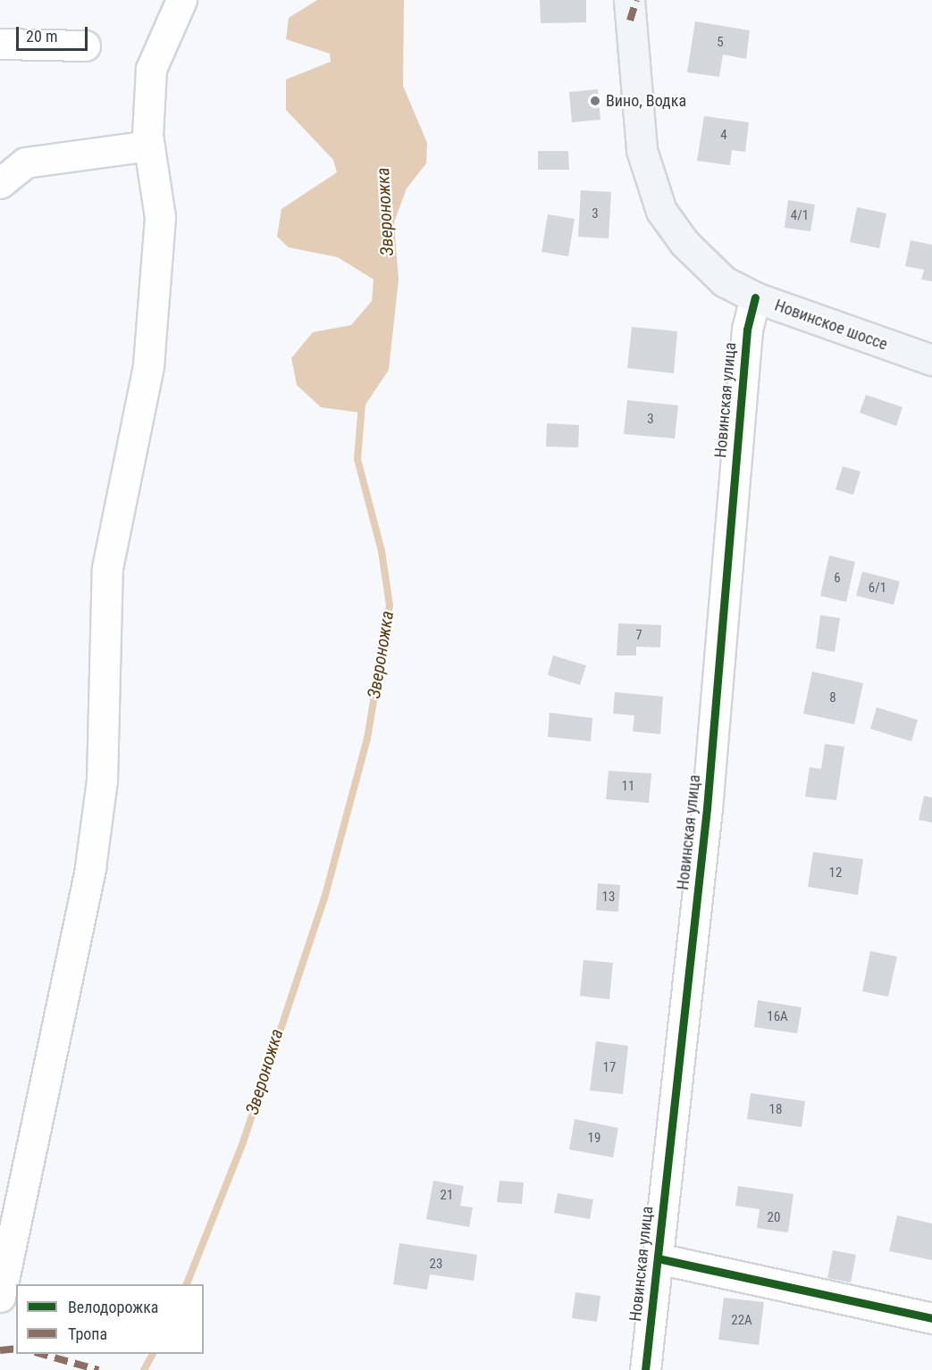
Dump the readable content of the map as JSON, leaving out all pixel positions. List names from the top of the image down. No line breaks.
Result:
{"streets":{"main road":["Новинское шоссе"],"street":["Новинская улица"]},"crossings":[["Новинское шоссе","Новинская улица"]],"water":["Звероножка"],"places":["Вино, Водка"],"house_numbers":["5","4","3","4/1","3","6","6/1","7","8","11","12","13","16А","17","18","19","21","20","23","22А"],"legend":["Велодорожка","Тропа"],"scale_bar":"20 m"}
